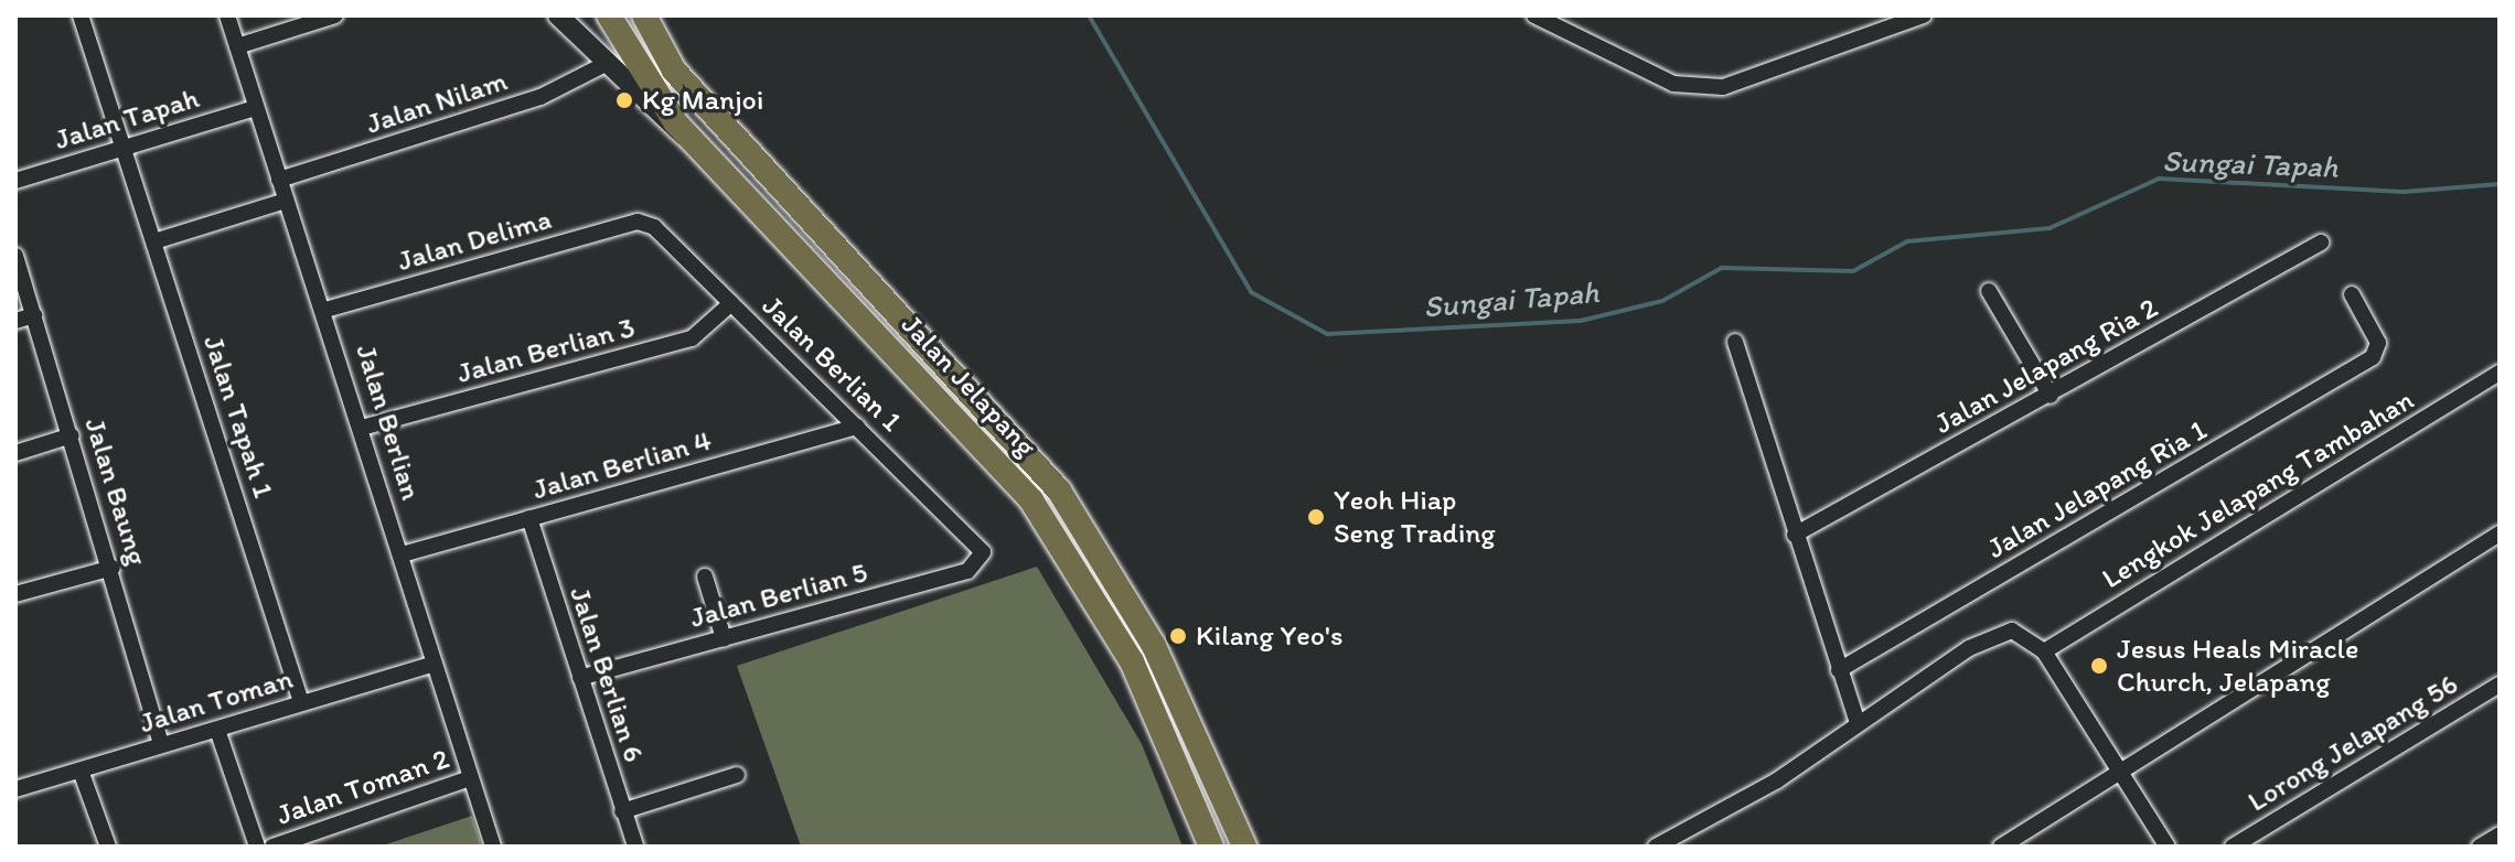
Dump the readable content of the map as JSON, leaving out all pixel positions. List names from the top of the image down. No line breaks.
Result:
{"streets":{"main road":["Jalan Jelapang"],"street":["Jalan Nilam","Jalan Tapah","Jalan Delima","Jalan Berlian 3","Jalan Berlian 1","Jalan Jelapang Ria 2","Jalan Tapah 1","Jalan Berlian","Jalan Berlian 4","Jalan Jelapang Ria 1","Lengkok Jelapang Tambahan","Jalan Baung","Jalan Berlian 5","Jalan Berlian 6","Jalan Toman","Lorong Jelapang 56","Jalan Toman 2"]},"crossings":[["Jalan Nilam","Jalan Berlian"],["Jalan Tapah","Jalan Tapah 1"],["Jalan Tapah","Jalan Berlian"],["Jalan Delima","Jalan Berlian 1"],["Jalan Delima","Jalan Berlian"],["Jalan Berlian 3","Jalan Berlian 1"],["Jalan Berlian 3","Jalan Berlian"],["Jalan Berlian 1","Jalan Berlian 4"],["Jalan Berlian 1","Jalan Berlian 5"],["Jalan Tapah 1","Jalan Toman"],["Jalan Berlian","Jalan Berlian 4"],["Jalan Berlian","Jalan Toman"],["Jalan Berlian","Jalan Toman 2"],["Jalan Berlian 4","Jalan Berlian 6"],["Jalan Baung","Jalan Toman"],["Jalan Berlian 5","Jalan Berlian 6"]],"water":["Sungai Tapah"],"places":["Kg Manjoi","Yeoh Hiap Seng Trading","Kilang Yeo's","Jesus Heals Miracle Church, Jelapang"]}
